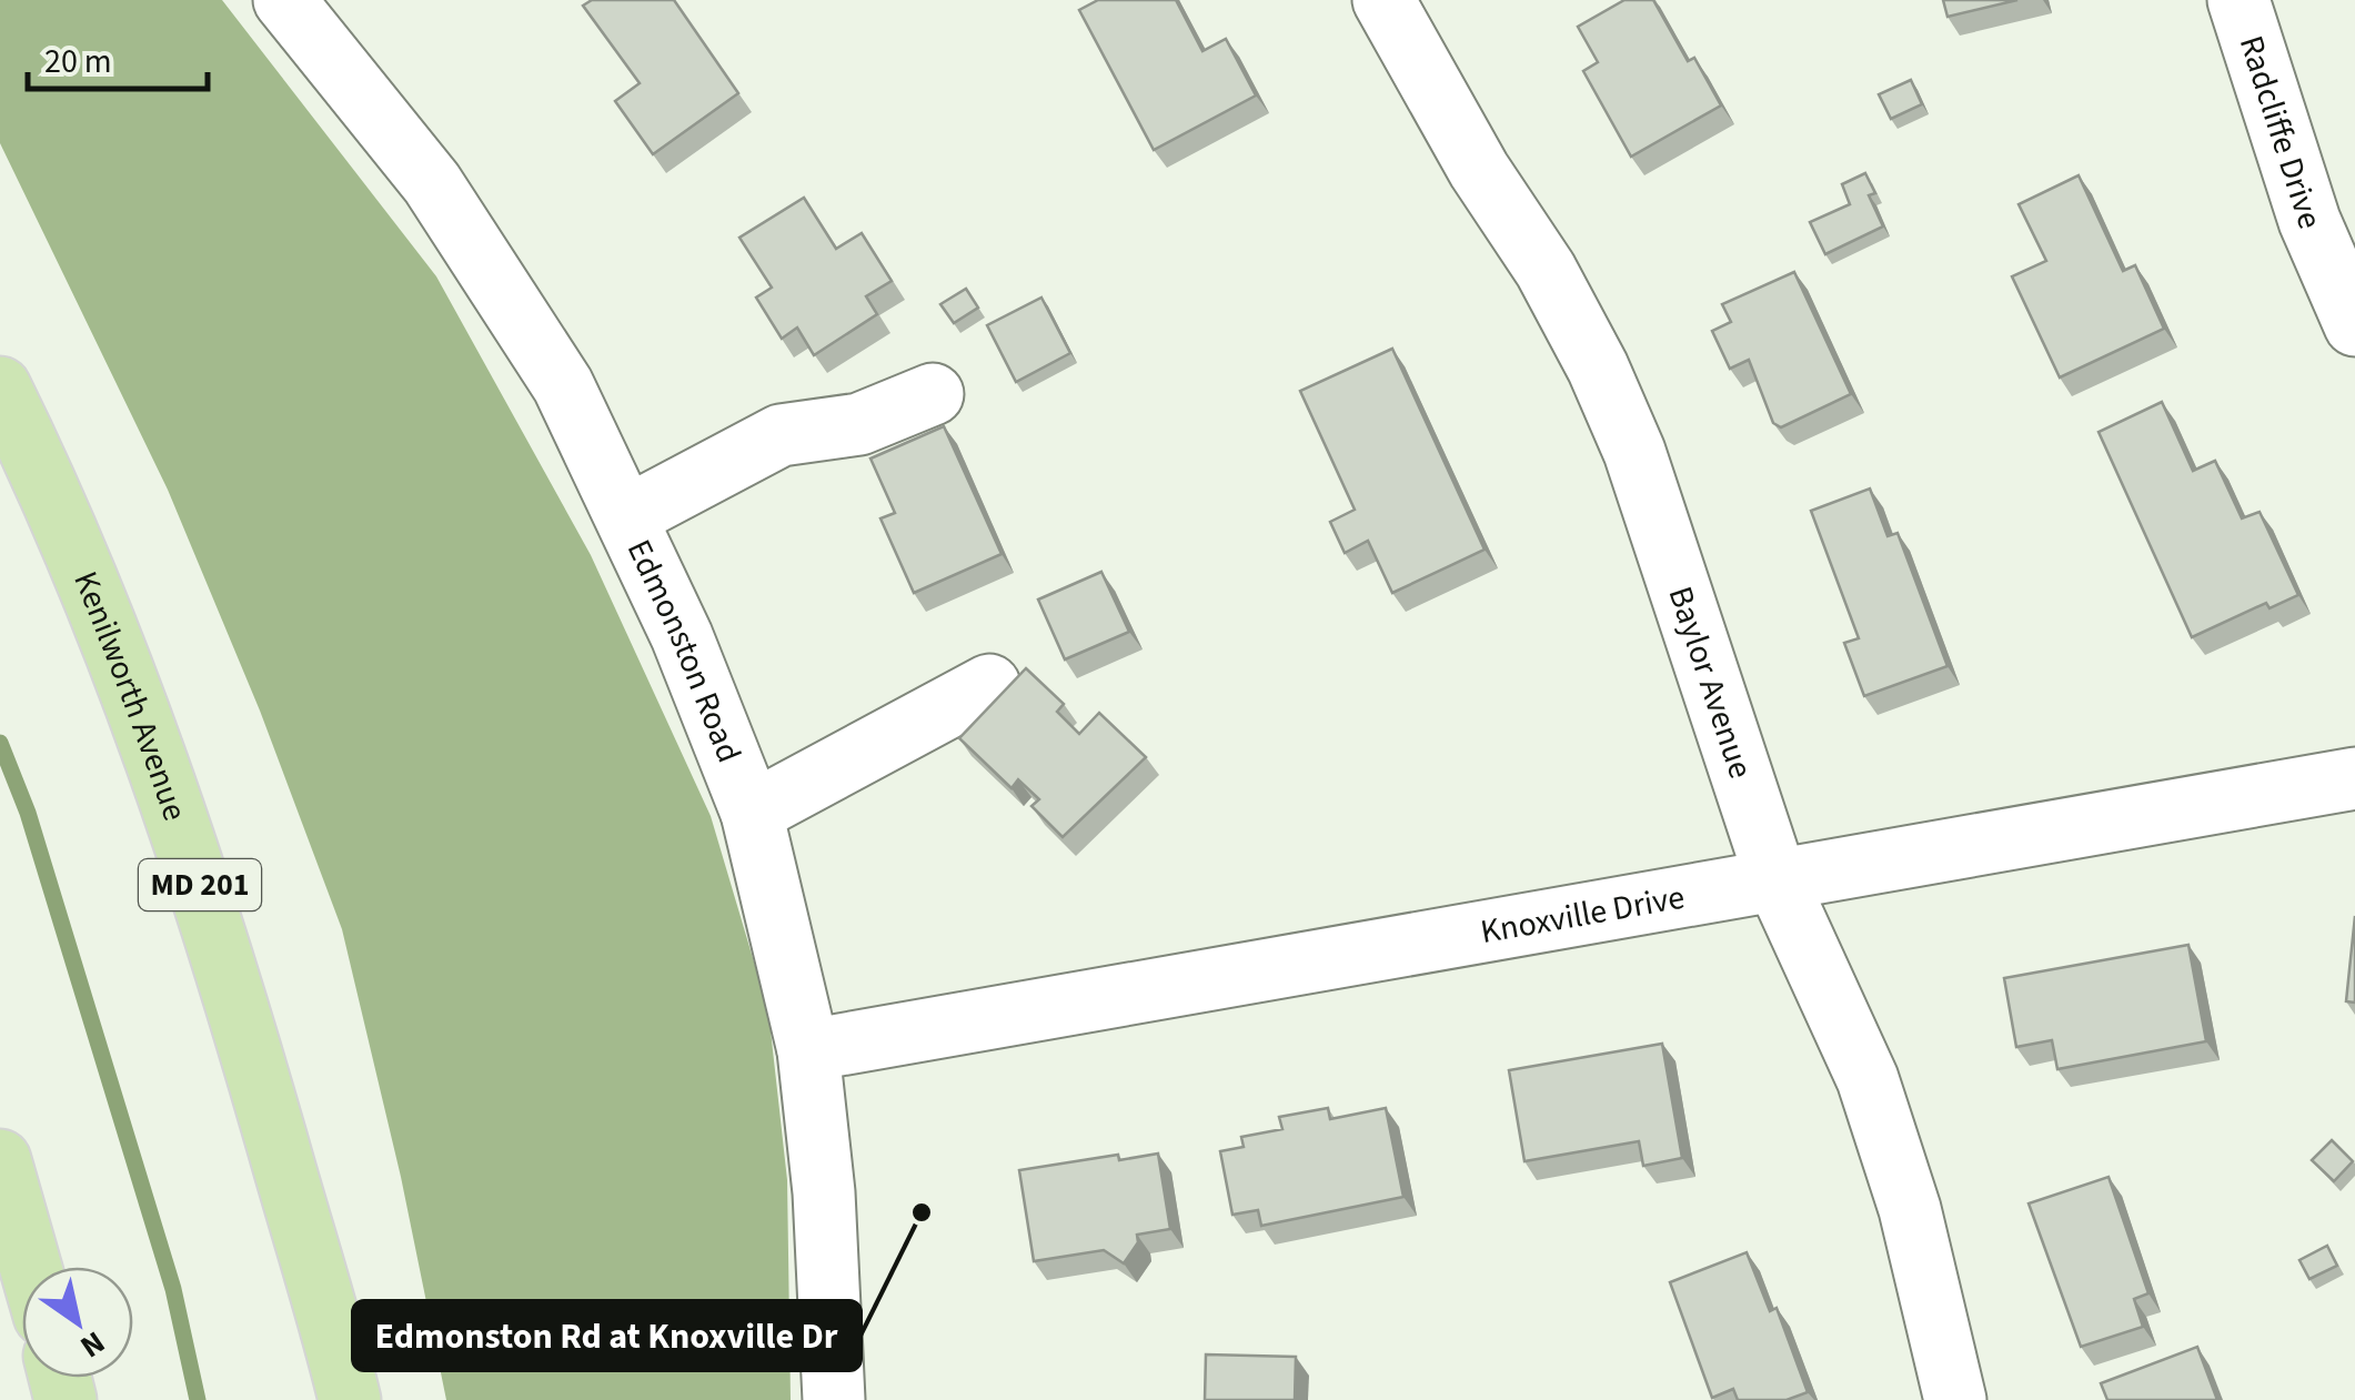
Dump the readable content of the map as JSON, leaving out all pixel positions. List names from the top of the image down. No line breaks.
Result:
{"streets":{"main road":["Kenilworth Avenue","MD 201"],"street":["Radcliffe Drive","Edmonston Road","Baylor Avenue","Knoxville Drive"]},"crossings":[["Edmonston Road","Knoxville Drive"],["Baylor Avenue","Knoxville Drive"]],"places":["Edmonston Rd at Knoxville Dr"],"scale_bar":"20 m","north":"bottom right"}
